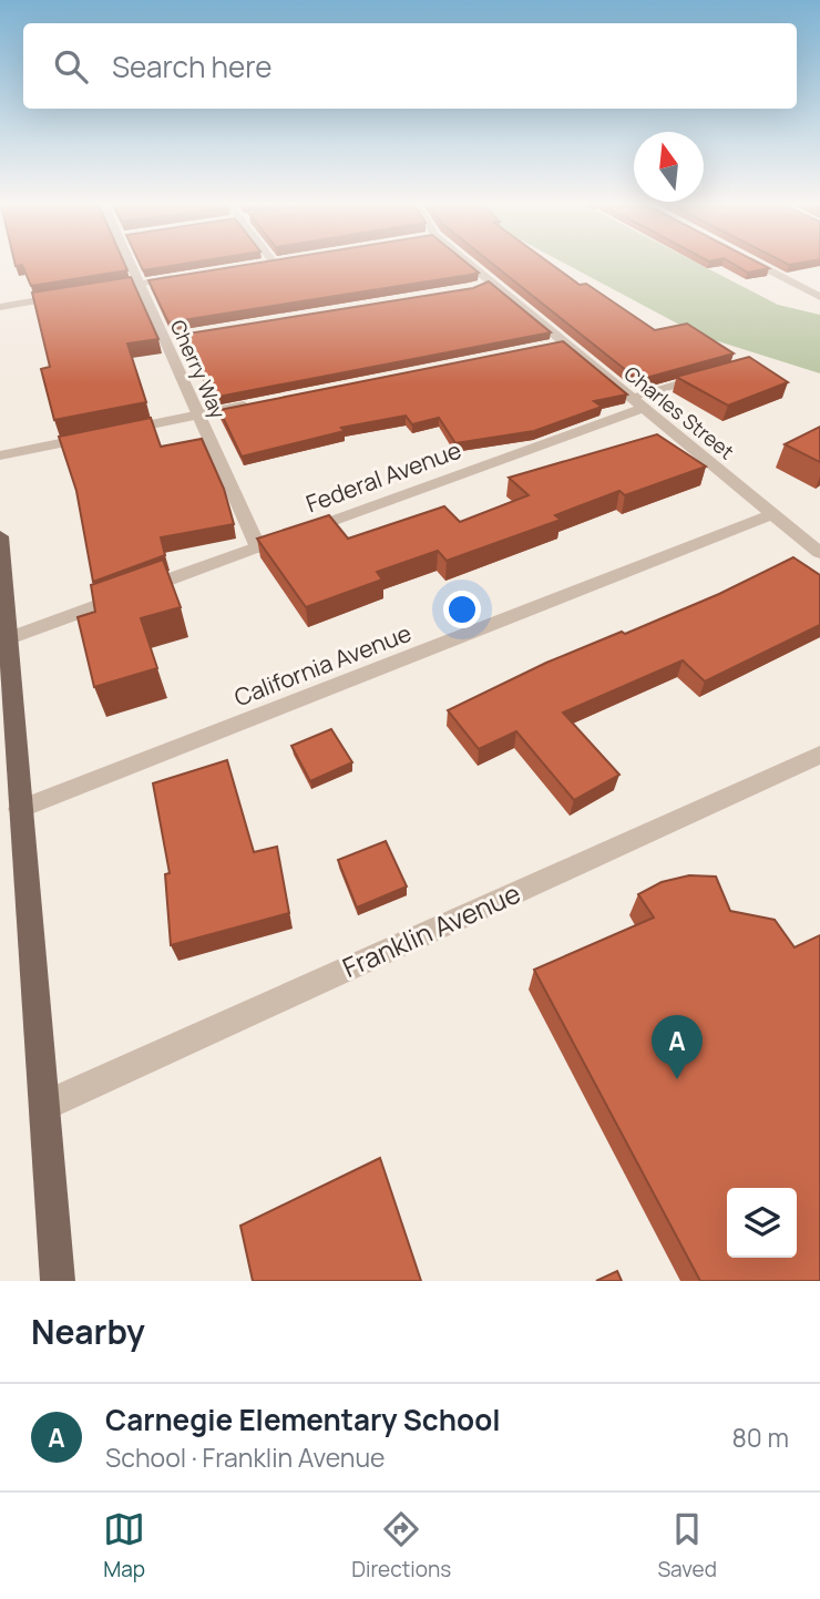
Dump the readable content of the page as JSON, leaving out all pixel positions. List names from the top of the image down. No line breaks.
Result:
{"streets":{"street":["Cherry Way","Charles Street","Federal Avenue","California Avenue","Franklin Avenue"]},"crossings":[["Cherry Way","Federal Avenue"],["Charles Street","Federal Avenue"],["Charles Street","California Avenue"]],"north":"top","page":{"search":"Search here","pins":"A","heading":"Nearby","list":[{"mark":"A","name":"Carnegie Elementary School","note":"School · Franklin Avenue","value":"80 m"}],"nav":["Map","Directions","Saved"]}}
